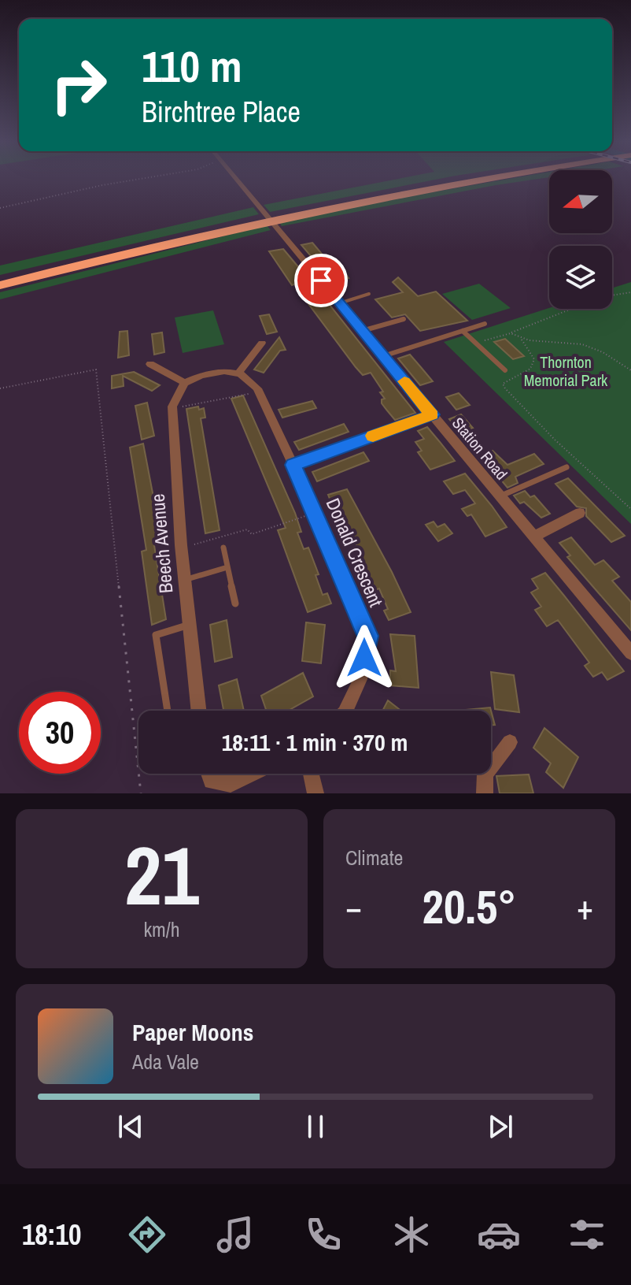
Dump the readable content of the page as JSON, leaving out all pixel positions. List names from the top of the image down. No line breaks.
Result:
{"streets":{"street":["Station Road","Beech Avenue","Donald Crescent"]},"parks":["Thornton Memorial Park"],"north":"left","page":{"turn":["110 m","Birchtree Place"],"limit":"30","trip":"18:11 · 1 min · 370 m","tile":[["21","km/h"],"Climate"],"heat":["−","20.5°","+"],"song":["Paper Moons","Ada Vale"],"tabs":"18:10"}}
